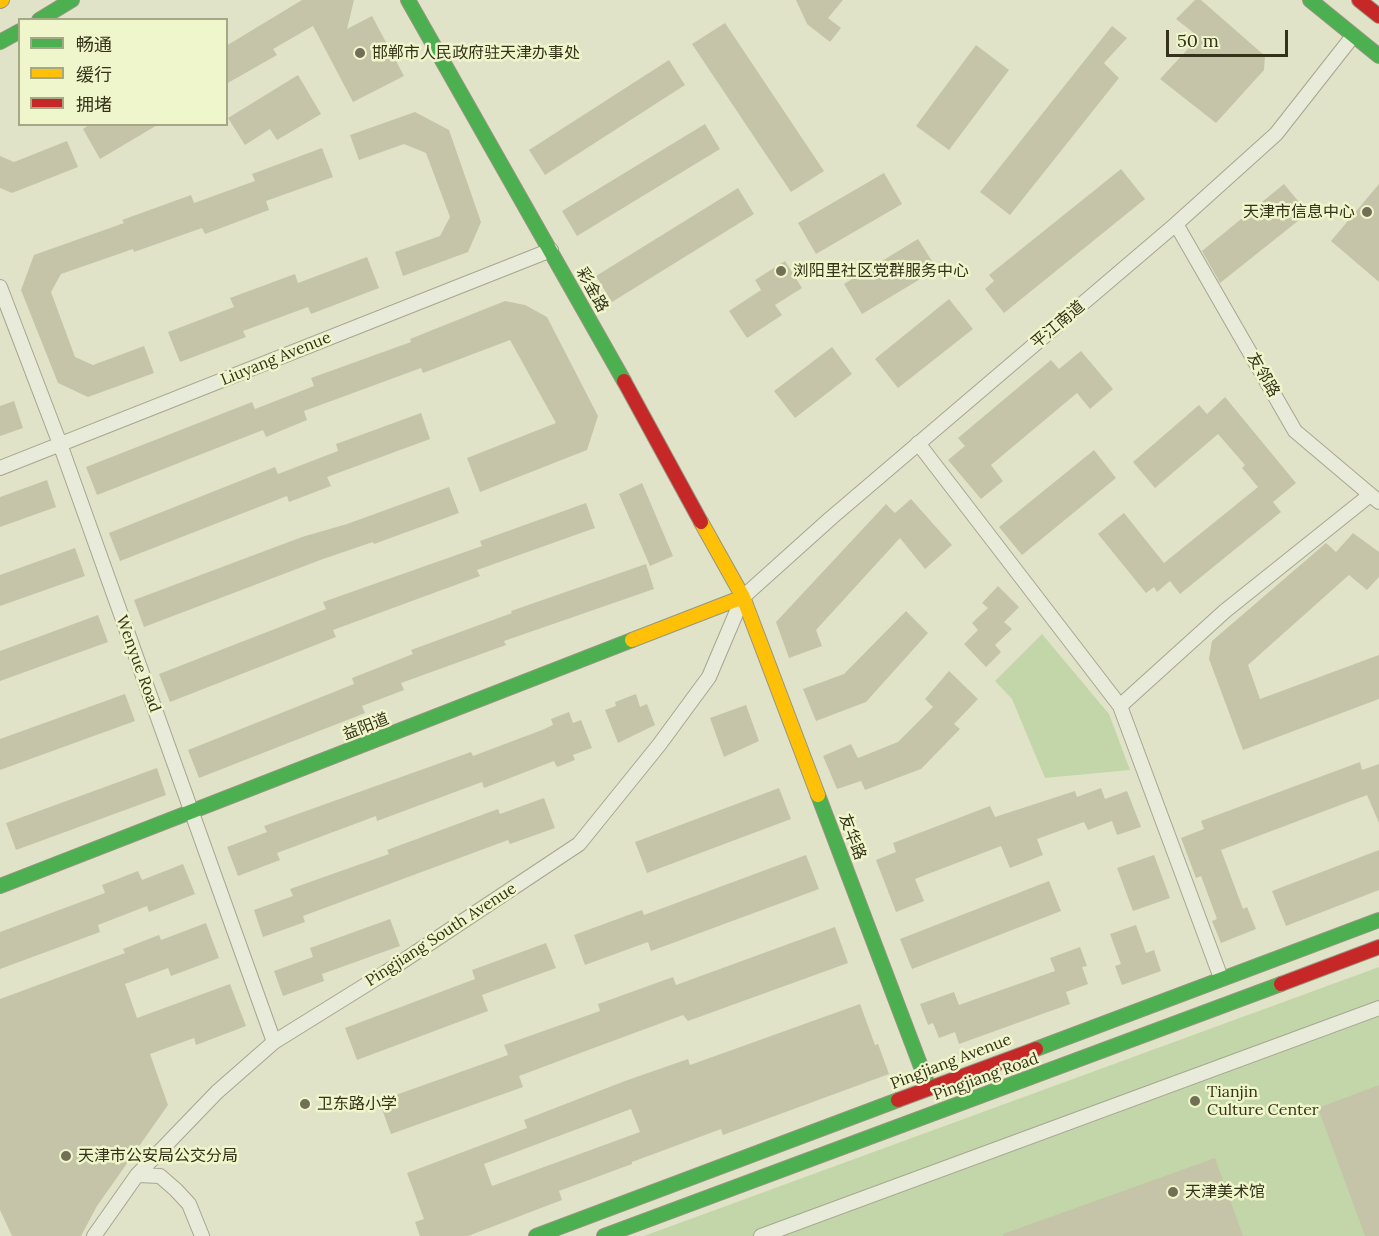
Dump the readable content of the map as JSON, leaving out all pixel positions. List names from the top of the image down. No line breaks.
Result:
{"streets":{"street":["彩金路","平江南道","Liuyang Avenue","友邻路","Wenyue Road","益阳道","友华路","Pingjiang South Avenue","Pingjiang Avenue","Pingjiang Road"]},"crossings":[["彩金路","平江南道"],["彩金路","Liuyang Avenue"],["彩金路","益阳道"],["彩金路","友华路"],["彩金路","Pingjiang South Avenue"],["平江南道","友邻路"],["平江南道","益阳道"],["平江南道","友华路"],["平江南道","Pingjiang South Avenue"],["Liuyang Avenue","Wenyue Road"],["Wenyue Road","益阳道"],["Wenyue Road","Pingjiang South Avenue"],["益阳道","友华路"],["益阳道","Pingjiang South Avenue"],["友华路","Pingjiang South Avenue"],["友华路","Pingjiang Avenue"]],"places":["邯郸市人民政府驻天津办事处","天津市信息中心","浏阳里社区党群服务中心","Tianjin Culture Center","卫东路小学","天津市公安局公交分局","天津美术馆"],"legend":["畅通","缓行","拥堵"],"scale_bar":"50 m"}
